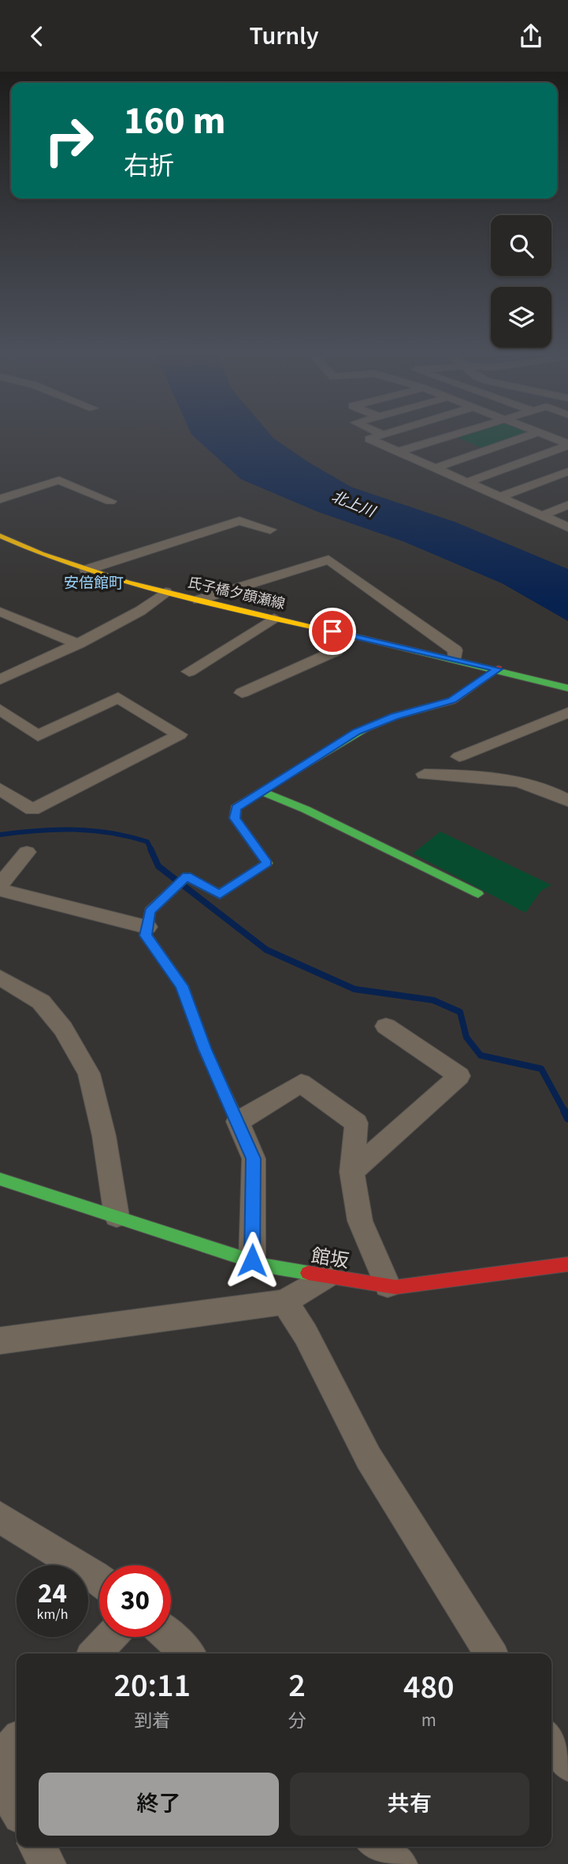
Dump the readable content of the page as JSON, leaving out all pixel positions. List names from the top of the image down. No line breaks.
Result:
{"streets":{"main road":["氏子橋夕顔瀬線","館坂"]},"districts":["安倍館町"],"water":["北上川"],"page":{"header":"Turnly","turn":["160 m","右折"],"speed":"24 km/h","limit":"30","eta":["20:11","到着","2","分","480","m"],"buttons":["終了","共有"]}}
